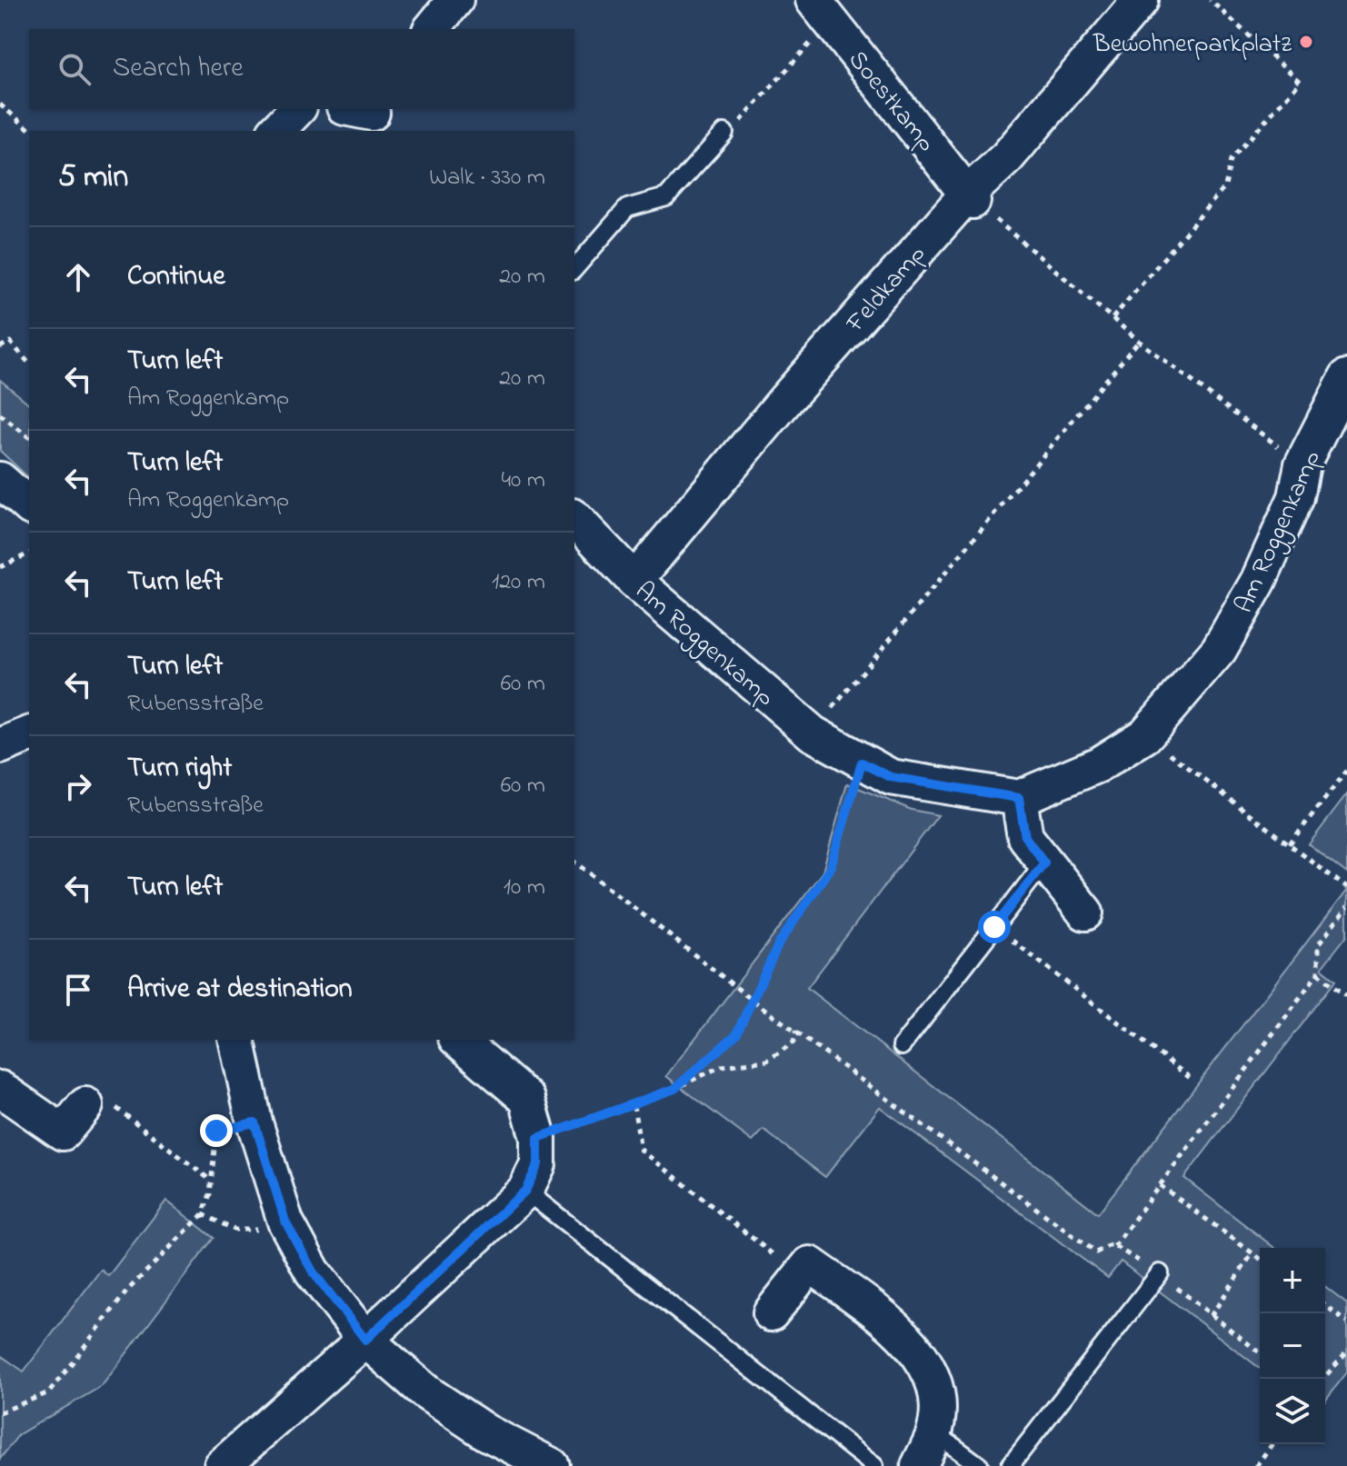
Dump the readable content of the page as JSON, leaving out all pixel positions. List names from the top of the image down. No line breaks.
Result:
{"streets":{"street":["Soestkamp","Feldkamp","Am Roggenkamp"]},"crossings":[["Soestkamp","Feldkamp"],["Feldkamp","Am Roggenkamp"]],"places":["Bewohnerparkplatz"],"page":{"search":"Search here","heading":["5 min","Walk · 330 m"],"list":[["Continue","20 m"],["Turn left","Am Roggenkamp","20 m"],["Turn left","Am Roggenkamp","40 m"],["Turn left","120 m"],["Turn left","Rubensstraße","60 m"],["Turn right","Rubensstraße","60 m"],["Turn left","10 m"],"Arrive at destination"],"map_buttons":["+","−"]}}
